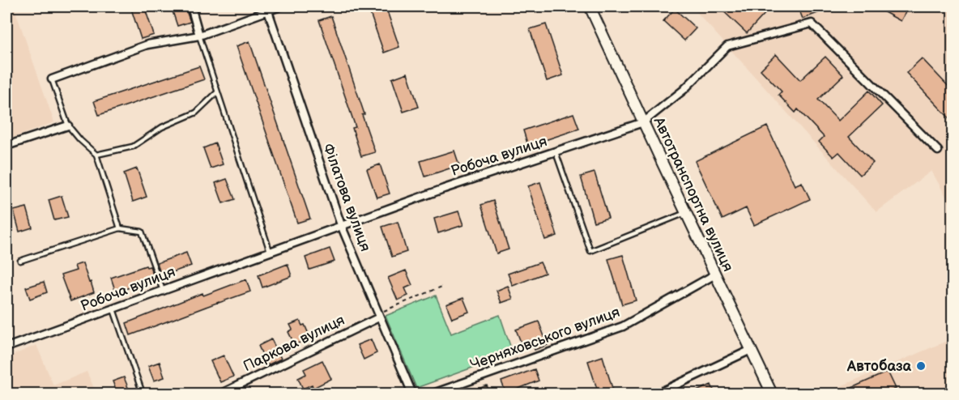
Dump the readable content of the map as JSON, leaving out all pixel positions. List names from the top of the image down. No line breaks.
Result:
{"streets":{"main road":["Автотранспортна вулиця"],"street":["Робоча вулиця","Філатова вулиця","Черняховського вулиця","Паркова вулиця"]},"crossings":[["Робоча вулиця","Автотранспортна вулиця"],["Робоча вулиця","Філатова вулиця"],["Автотранспортна вулиця","Черняховського вулиця"],["Філатова вулиця","Паркова вулиця"]],"places":["Автобаза"]}
